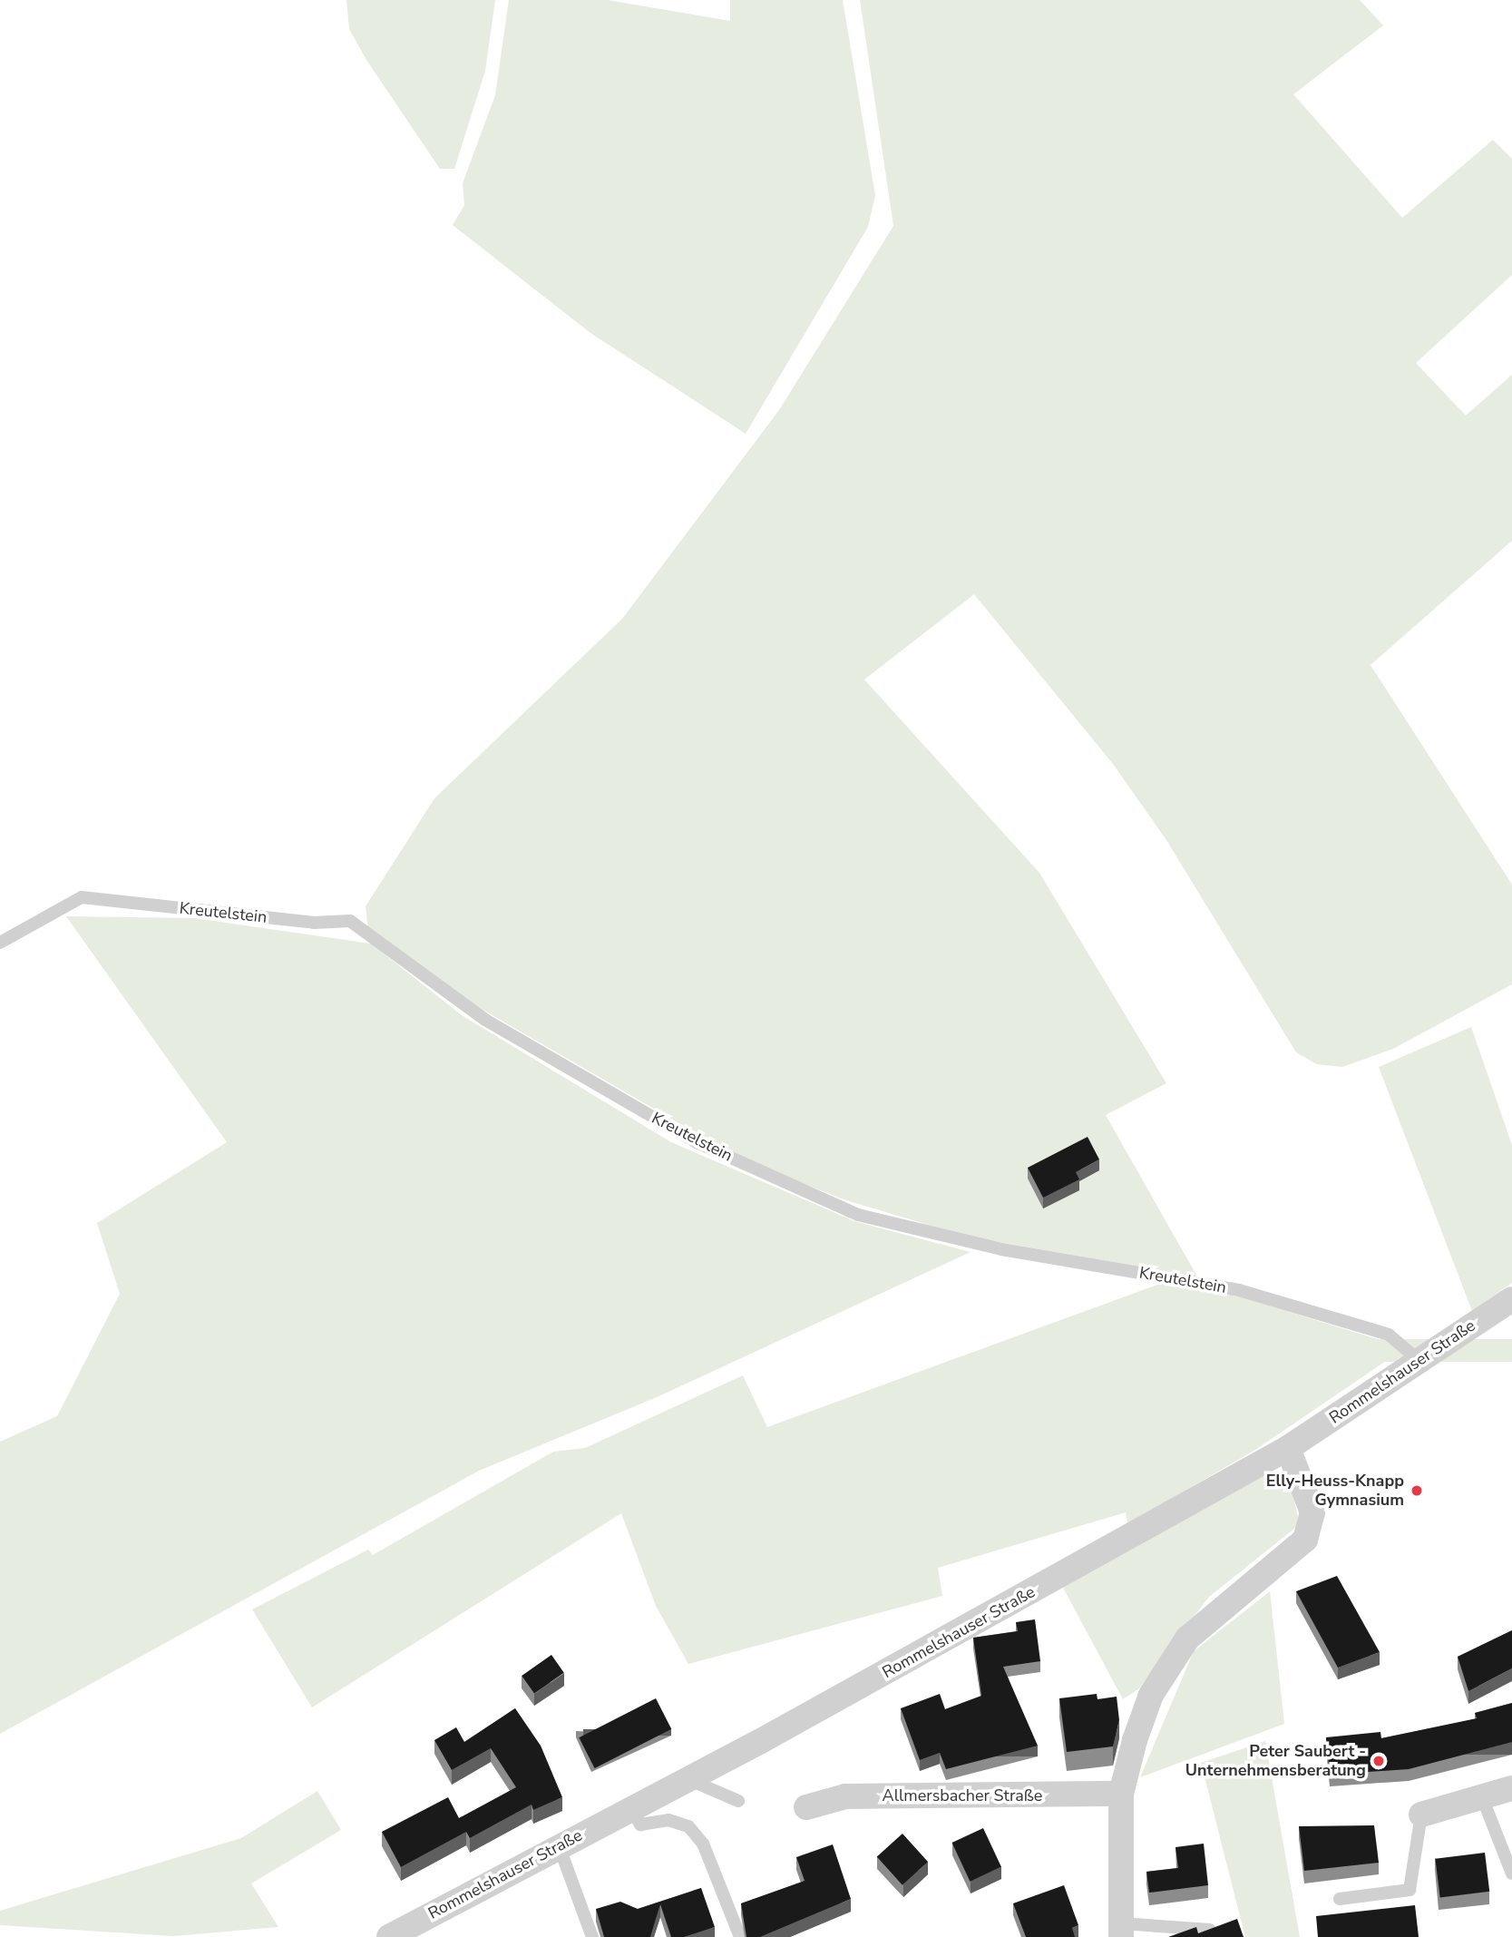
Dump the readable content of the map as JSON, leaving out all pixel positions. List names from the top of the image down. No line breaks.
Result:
{"streets":{"street":["Rommelshauser Straße","Allmersbacher Straße"],"lane":["Kreutelstein"]},"crossings":[["Kreutelstein","Rommelshauser Straße"]],"places":["Elly-Heuss-Knapp Gymnasium","Peter Saubert - Unternehmensberatung"]}
